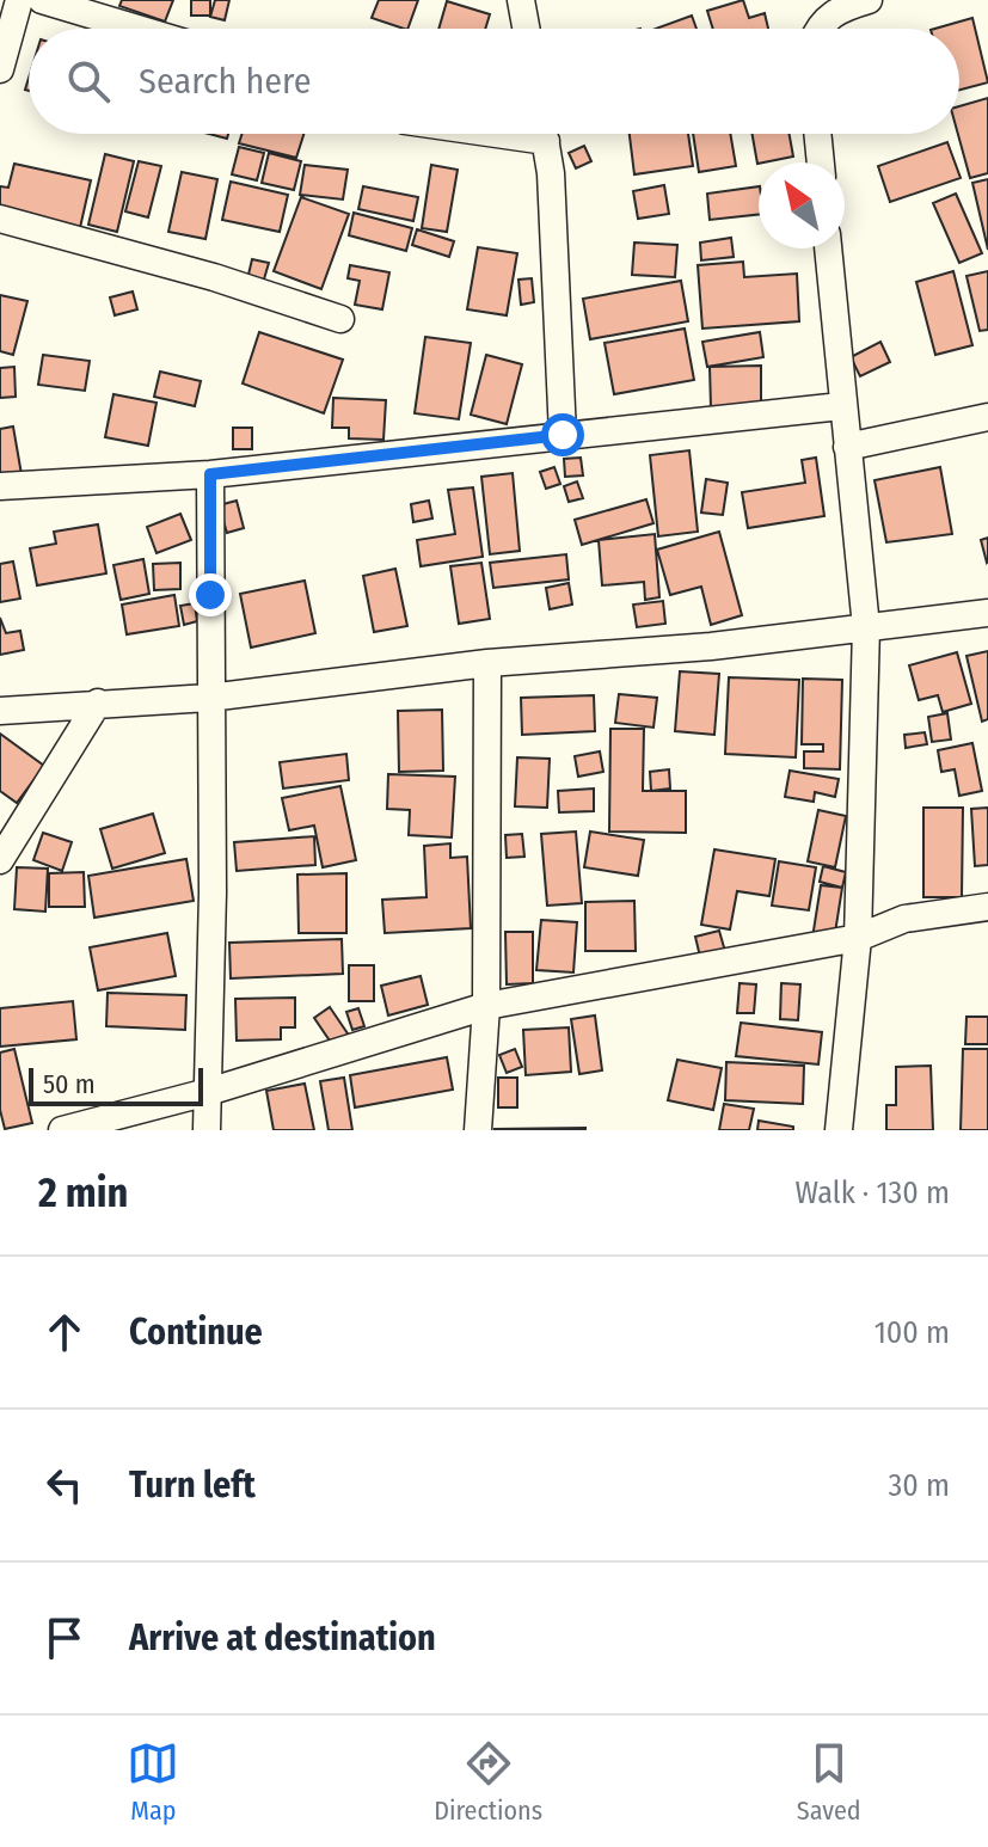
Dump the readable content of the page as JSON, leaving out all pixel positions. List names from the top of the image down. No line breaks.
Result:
{"scale_bar":"50 m","north":"top left","page":{"search":"Search here","scale":"50 m","heading":["2 min","Walk · 130 m"],"list":[["Continue","100 m"],["Turn left","30 m"],"Arrive at destination"],"nav":["Map","Directions","Saved"]}}
